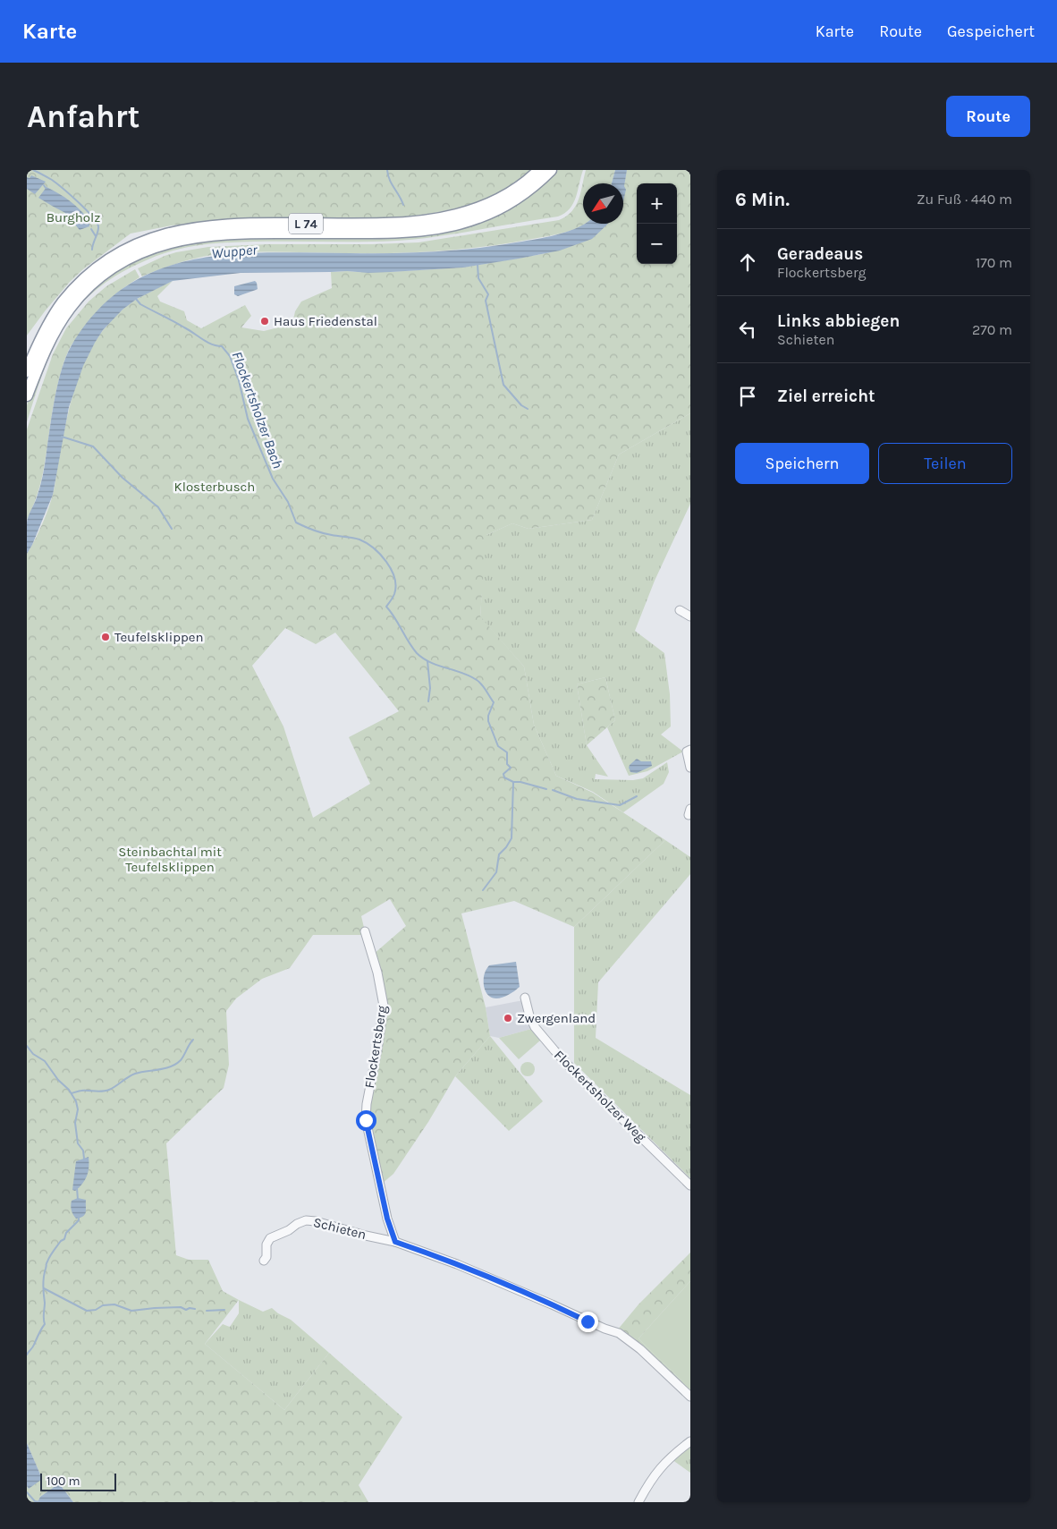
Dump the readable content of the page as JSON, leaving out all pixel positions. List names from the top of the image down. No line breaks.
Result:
{"streets":{"highway":["L 74"],"street":["Flockertsberg","Flockertsholzer Weg","Schieten"]},"crossings":[["Flockertsberg","Schieten"]],"water":["Wupper","Flockertsholzer Bach"],"parks":["Burgholz","Klosterbusch","Steinbachtal mit Teufelsklippen"],"places":["Haus Friedenstal","Teufelsklippen","Zwergenland"],"scale_bar":"100 m","north":"bottom left","page":{"header":"Karte","nav":["Karte","Route","Gespeichert"],"buttons":["Route",["Speichern","Teilen"]],"title":"Anfahrt","heading":["6 Min.","Zu Fuß · 440 m"],"map_buttons":["+","−"],"list":[["Geradeaus","Flockertsberg","170 m"],["Links abbiegen","Schieten","270 m"],"Ziel erreicht"],"scale":"100 m"}}
